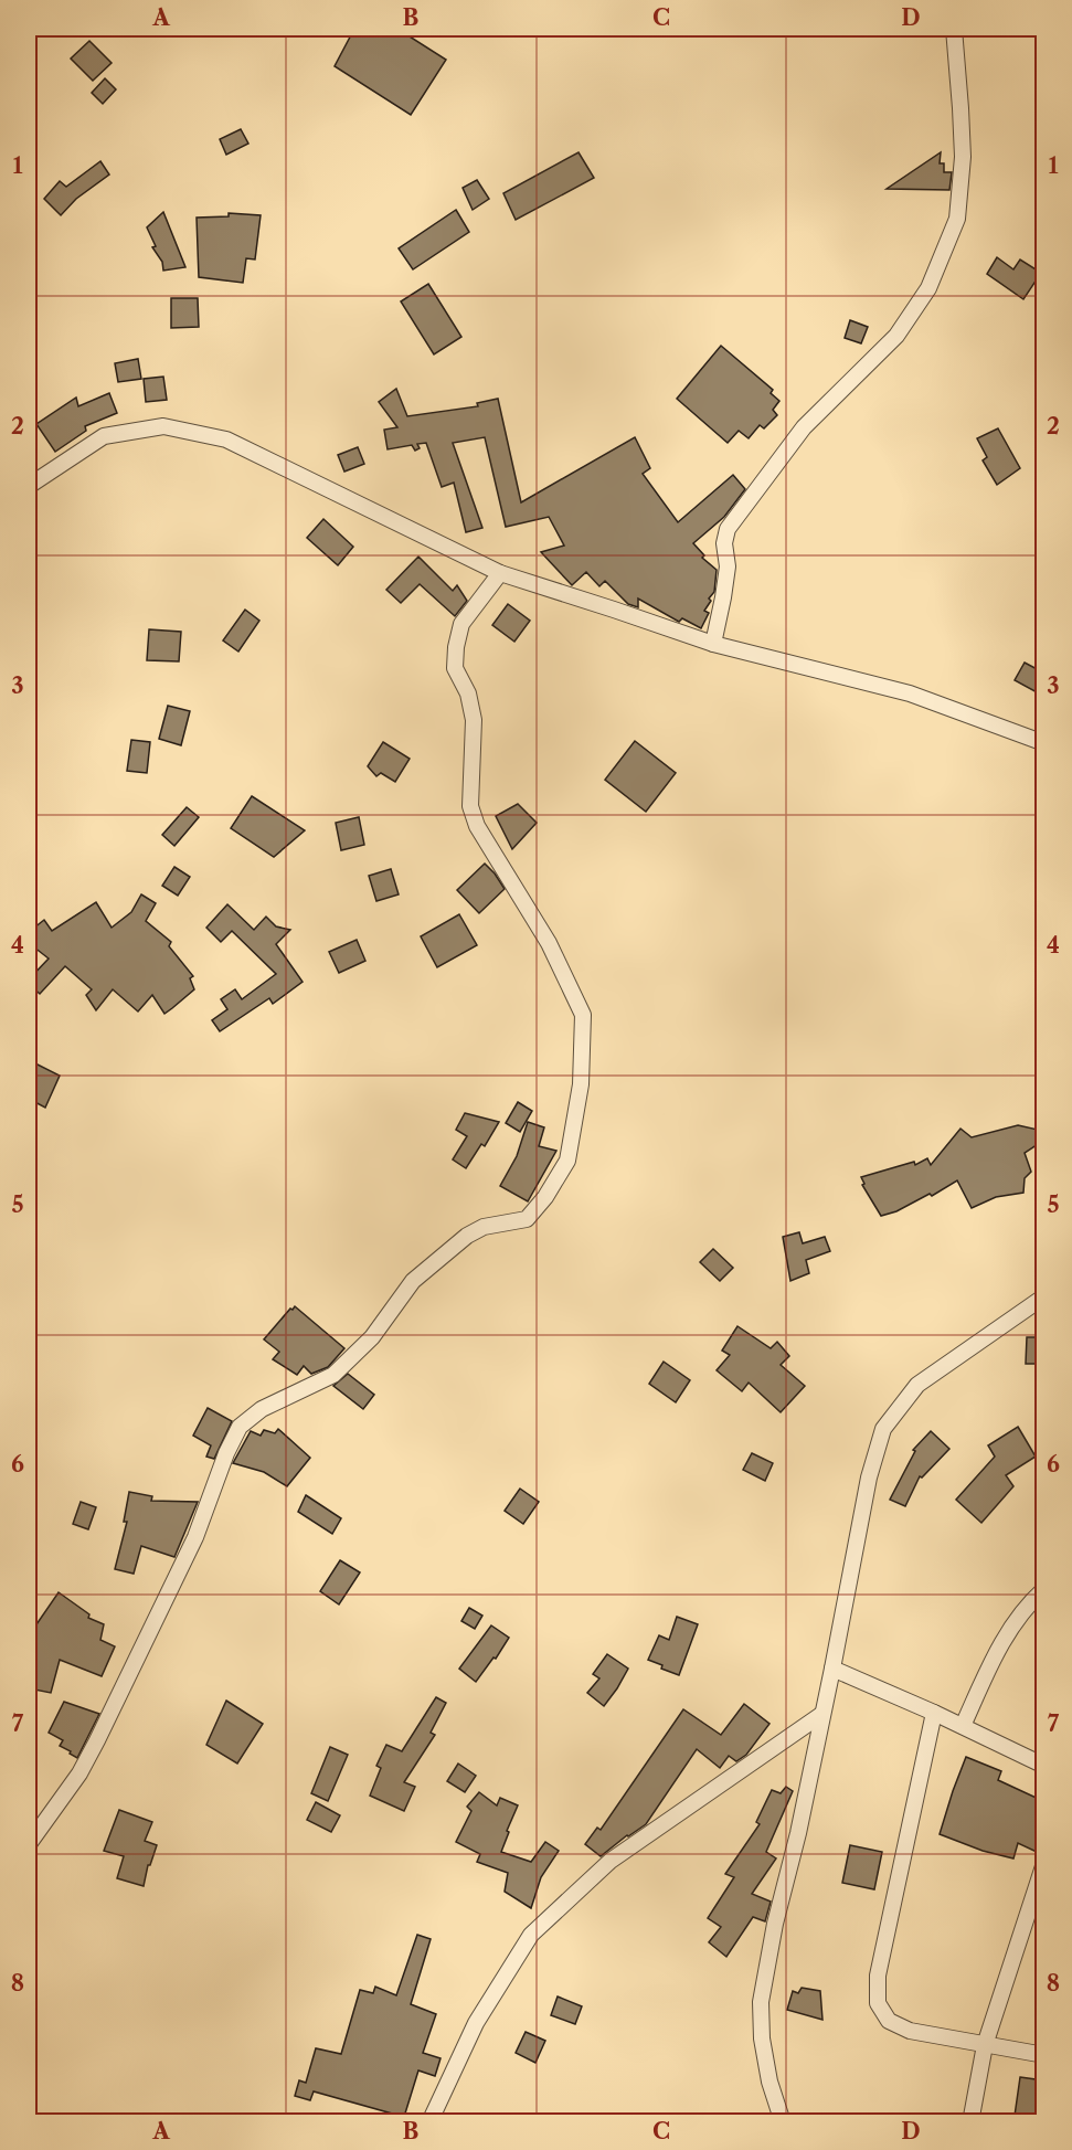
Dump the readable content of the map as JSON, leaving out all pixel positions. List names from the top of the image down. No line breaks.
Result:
{"grid":{"columns":["A","B","C","D"],"rows":["1","2","3","4","5","6","7","8"]}}
